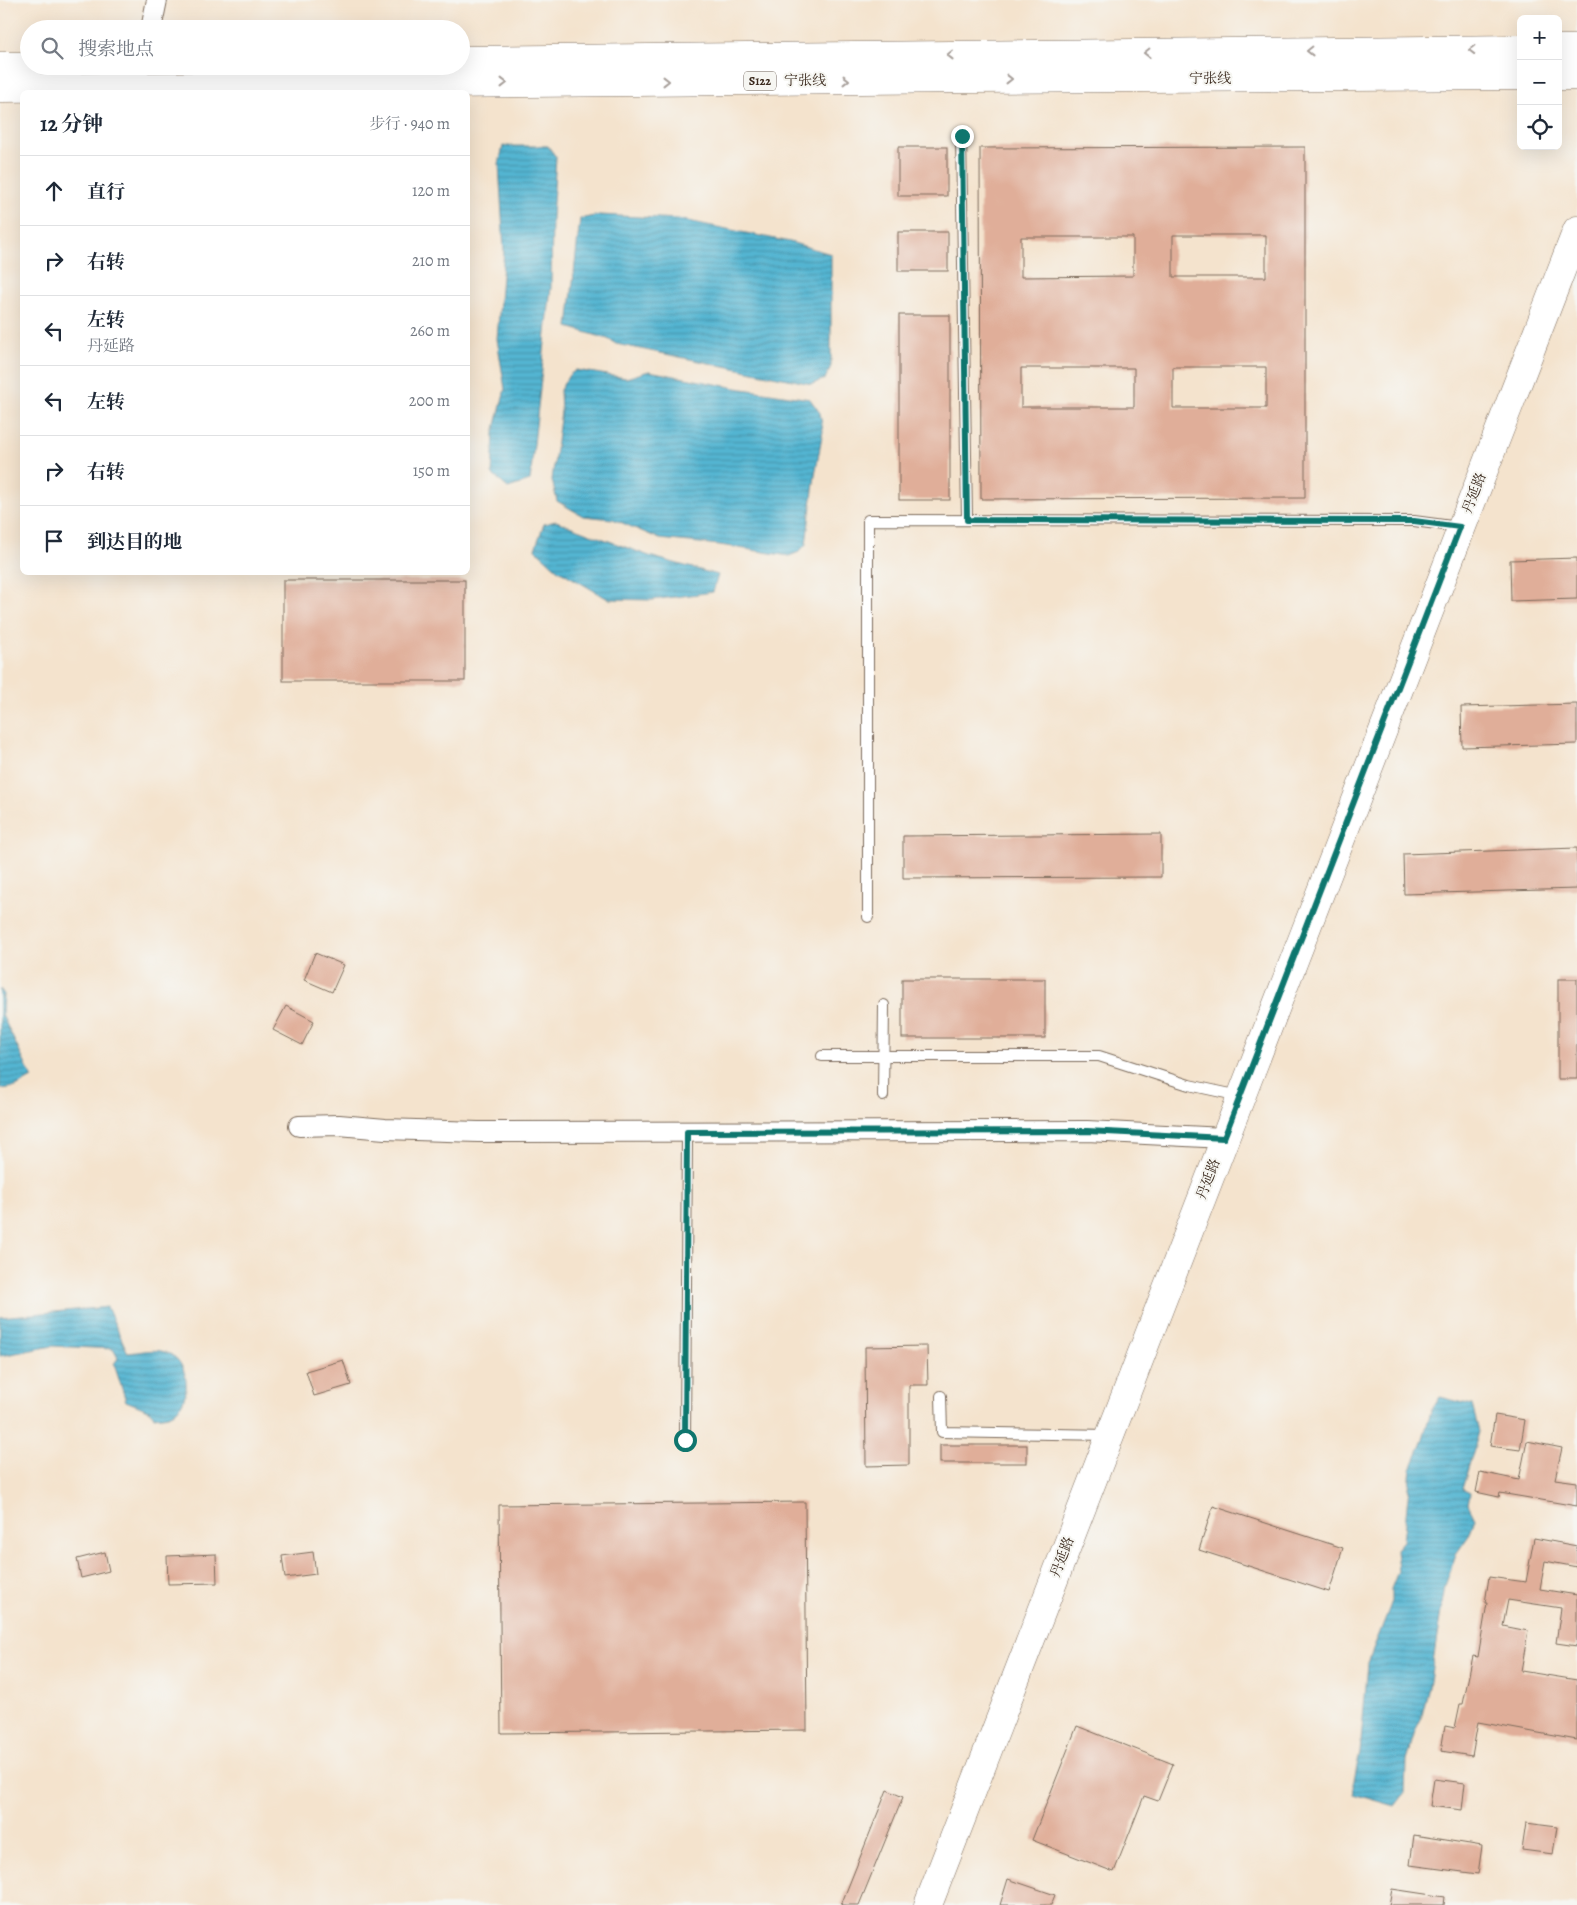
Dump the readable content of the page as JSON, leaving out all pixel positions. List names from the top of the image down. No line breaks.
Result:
{"streets":{"main road":["宁张线","S122","丹延路"]},"page":{"map_buttons":["+","−"],"search":"搜索地点","heading":["12 分钟","步行 · 940 m"],"list":[["直行","120 m"],["右转","210 m"],["左转","丹延路","260 m"],["左转","200 m"],["右转","150 m"],"到达目的地"]}}
